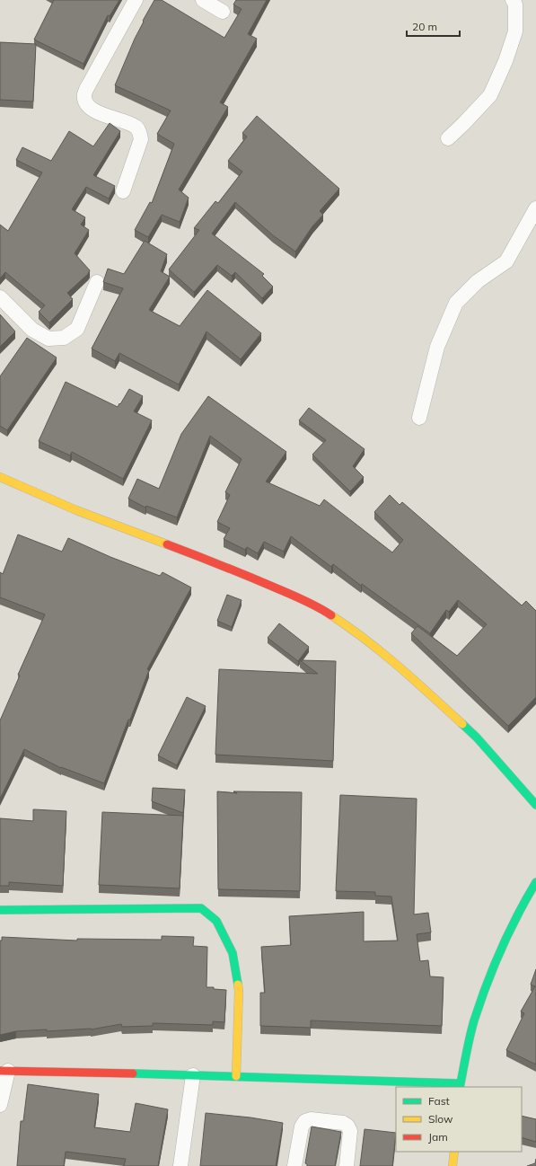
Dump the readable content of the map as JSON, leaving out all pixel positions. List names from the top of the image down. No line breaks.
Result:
{"legend":["Fast","Slow","Jam"],"scale_bar":"20 m"}
